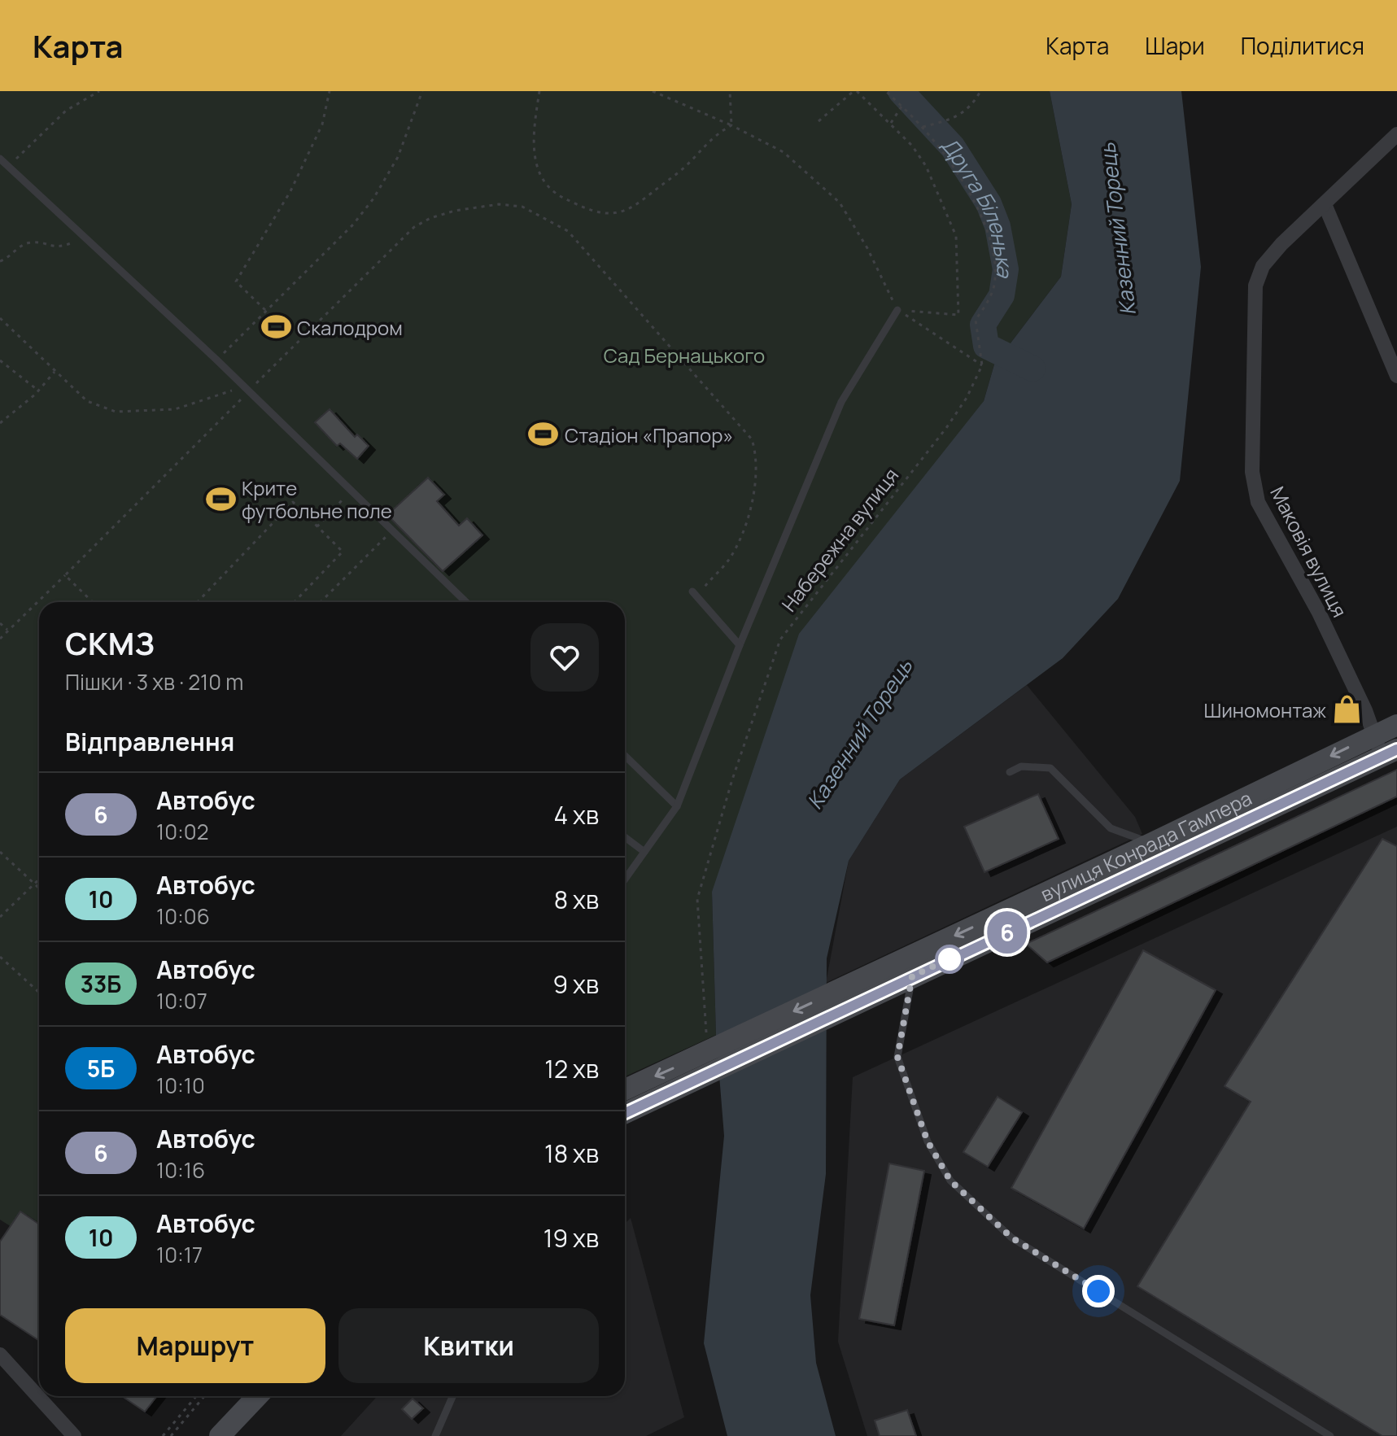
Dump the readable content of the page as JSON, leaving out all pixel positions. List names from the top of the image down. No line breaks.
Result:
{"streets":{"main road":["вулиця Конрада Гампера"],"street":["Маковія вулиця"],"path":["Набережна вулиця"]},"crossings":[["Маковія вулиця","вулиця Конрада Гампера"]],"water":["Друга Біленька","Казенний Торець"],"parks":["Сад Бернацького"],"places":{"sports":["Скалодром","Стадіон «Прапор»","Крите футбольне поле"],"shop":["Шиномонтаж"]},"lines":["bus line 6"],"page":{"header":"Карта","nav":["Карта","Шари","Поділитися"],"on_map":"6","heading":[["СКМЗ","Пішки · 3 хв · 210 m"],"Відправлення"],"list":[{"mark":"6","name":"Автобус","note":"10:02","value":"4 хв"},{"mark":"10","name":"Автобус","note":"10:06","value":"8 хв"},{"mark":"33Б","name":"Автобус","note":"10:07","value":"9 хв"},{"mark":"5Б","name":"Автобус","note":"10:10","value":"12 хв"},{"mark":"6","name":"Автобус","note":"10:16","value":"18 хв"},{"mark":"10","name":"Автобус","note":"10:17","value":"19 хв"}],"buttons":["Маршрут","Квитки"]}}
